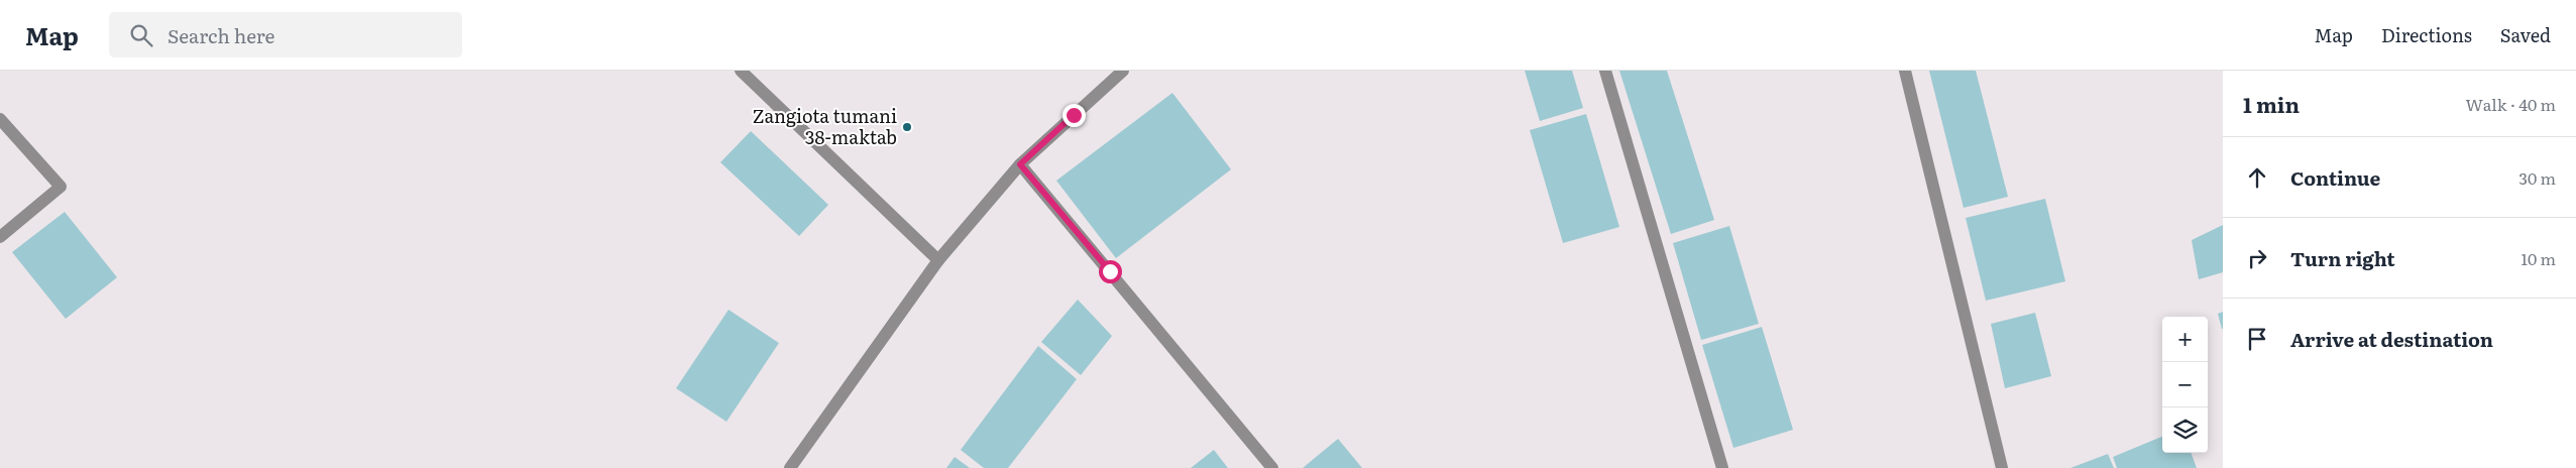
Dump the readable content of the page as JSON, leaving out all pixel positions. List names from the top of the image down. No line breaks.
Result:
{"places":["Zangiota tumani 38-maktab"],"page":{"header":"Map","search":"Search here","nav":["Map","Directions","Saved"],"heading":["1 min","Walk · 40 m"],"list":[["Continue","30 m"],["Turn right","10 m"],"Arrive at destination"],"map_buttons":["+","−"]}}
